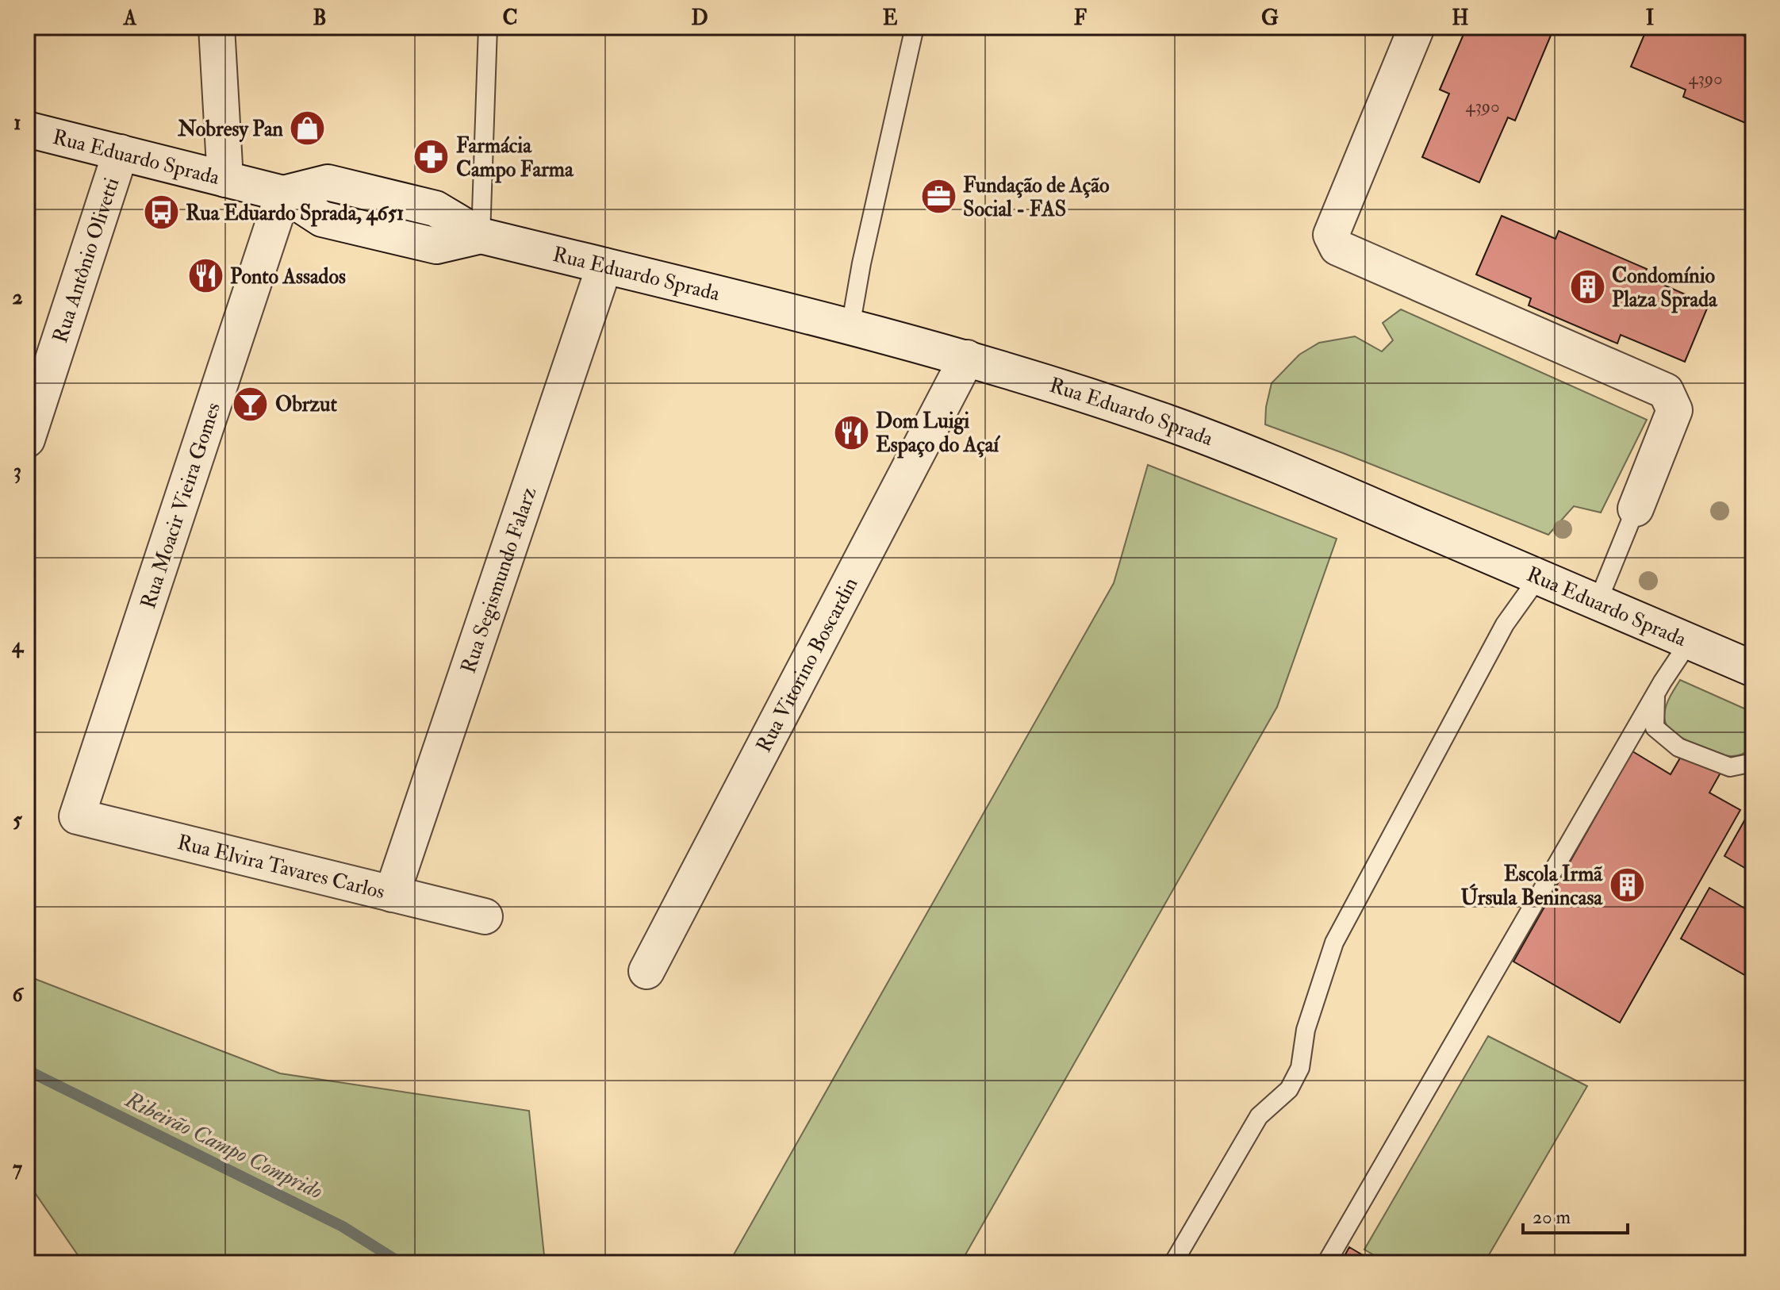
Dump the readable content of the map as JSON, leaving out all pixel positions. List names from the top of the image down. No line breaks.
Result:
{"streets":{"street":["Rua Eduardo Sprada","Rua Antônio Olivetti","Rua Moacir Vieira Gomes","Rua Segismundo Falarz","Rua Vitorino Boscardin","Rua Elvira Tavares Carlos"]},"crossings":[["Rua Eduardo Sprada","Rua Antônio Olivetti"],["Rua Eduardo Sprada","Rua Moacir Vieira Gomes"],["Rua Eduardo Sprada","Rua Segismundo Falarz"],["Rua Eduardo Sprada","Rua Vitorino Boscardin"],["Rua Moacir Vieira Gomes","Rua Elvira Tavares Carlos"],["Rua Segismundo Falarz","Rua Elvira Tavares Carlos"]],"water":["Ribeirão Campo Comprido"],"places":{"shop":["Nobresy Pan"],"pharmacy":["Farmácia Campo Farma"],"office":["Fundação de Ação Social - FAS"],"bus stop":["Rua Eduardo Sprada, 4651"],"restaurant":["Ponto Assados","Dom Luigi Espaço do Açaí"],"building":["Condomínio Plaza Sprada","Escola Irmã Úrsula Benincasa"],"bar":["Obrzut"]},"house_numbers":["4390","4390"],"scale_bar":"20 m","grid":{"columns":["A","B","C","D","E","F","G","H","I"],"rows":["1","2","3","4","5","6","7"]}}
